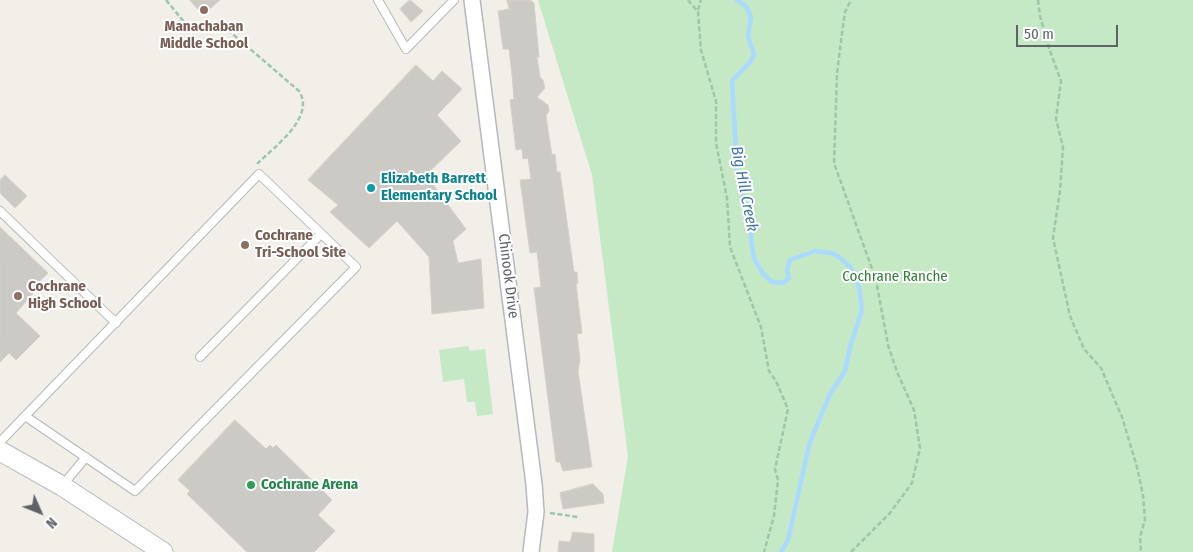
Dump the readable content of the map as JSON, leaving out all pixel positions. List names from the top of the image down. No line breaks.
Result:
{"streets":{"street":["Chinook Drive"]},"water":["Big Hill Creek"],"parks":["Cochrane Ranche"],"places":["Manachaban Middle School","Elizabeth Barrett Elementary School","Cochrane Tri-School Site","Cochrane High School","Cochrane Arena"],"scale_bar":"50 m","north":"bottom right"}
